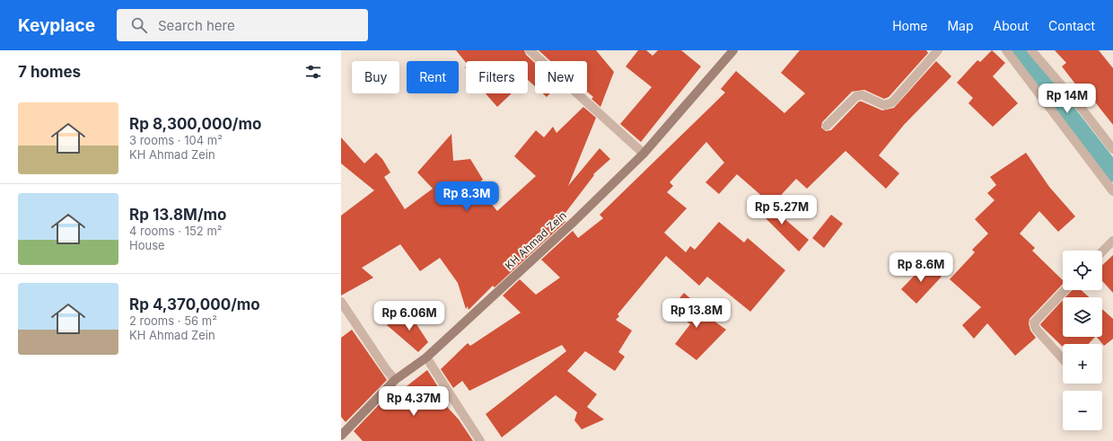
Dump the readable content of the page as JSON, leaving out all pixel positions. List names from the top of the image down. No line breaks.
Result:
{"streets":{"street":["KH Ahmad Zein"]},"page":{"header":"Keyplace","search":"Search here","nav":["Home","Map","About","Contact"],"heading":"7 homes","chip":["Buy","Rent","Filters","New"],"price":["Rp 14M","Rp 8.3M","Rp 5.27M","Rp 8.6M","Rp 13.8M","Rp 6.06M","Rp 4.37M"],"list":[{"name":"Rp 8,300,000/mo","note":"3 rooms · 104 m² · KH Ahmad Zein"},{"name":"Rp 13.8M/mo","note":"4 rooms · 152 m² · House"},{"name":"Rp 4,370,000/mo","note":"2 rooms · 56 m² · KH Ahmad Zein"}],"map_buttons":["+","−"]}}
